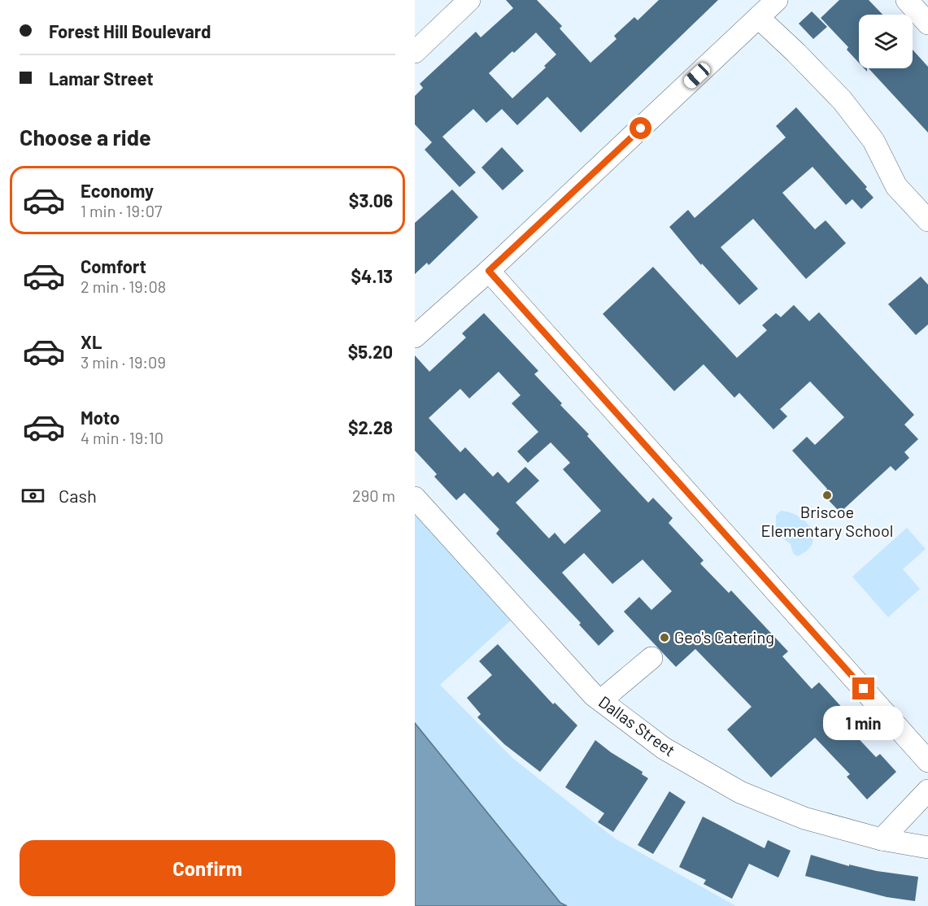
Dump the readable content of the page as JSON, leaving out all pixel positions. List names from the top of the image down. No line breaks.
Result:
{"streets":{"street":["Dallas Street"]},"places":["Briscoe Elementary School","Geo's Catering"],"page":{"banner":["Forest Hill Boulevard","Lamar Street"],"heading":"Choose a ride","list":[{"name":"Economy","note":"1 min · 19:07","value":"$3.06"},{"name":"Comfort","note":"2 min · 19:08","value":"$4.13"},{"name":"XL","note":"3 min · 19:09","value":"$5.20"},{"name":"Moto","note":"4 min · 19:10","value":"$2.28"}],"pay":["Cash","290 m"],"bubble":"1 min","buttons":"Confirm"}}
